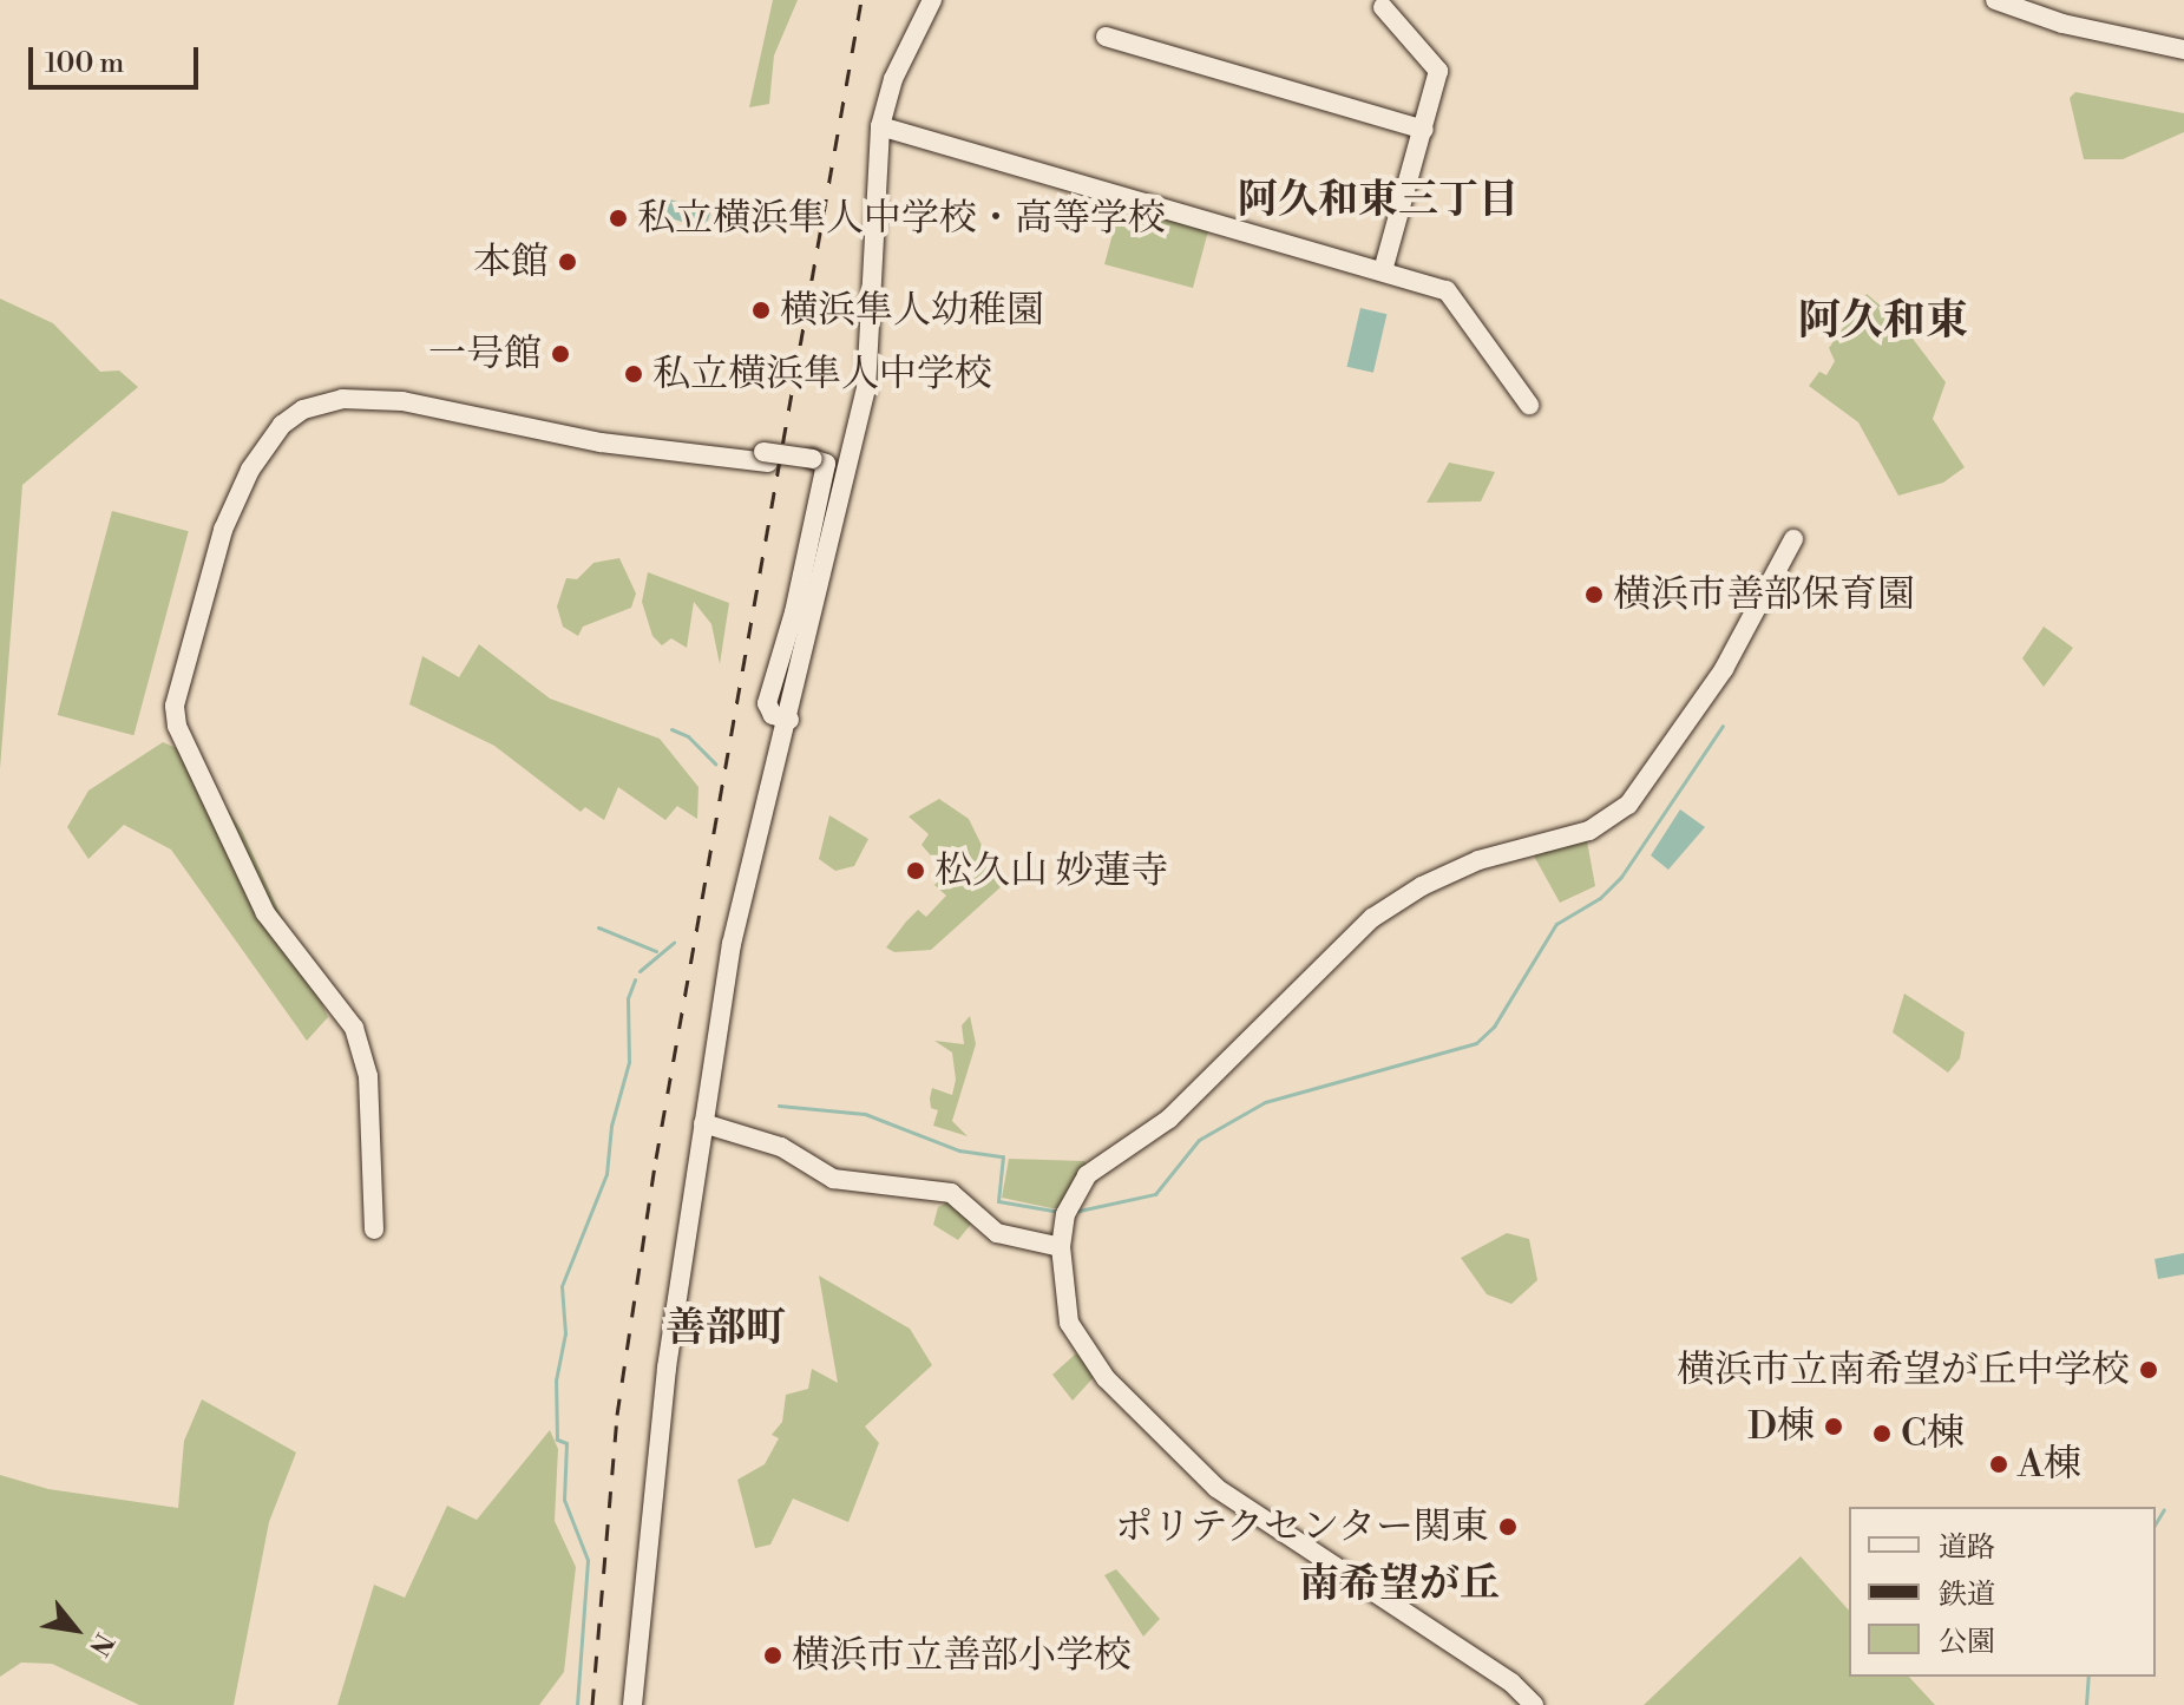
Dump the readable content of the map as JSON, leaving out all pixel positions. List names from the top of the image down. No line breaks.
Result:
{"districts":["阿久和東三丁目","阿久和東","善部町","南希望が丘"],"places":["私立横浜隼人中学校・高等学校","本館","横浜隼人幼稚園","一号館","私立横浜隼人中学校","横浜市善部保育園","松久山 妙蓮寺","横浜市立南希望が丘中学校","D棟","C棟","A棟","ポリテクセンター関東","横浜市立善部小学校"],"legend":["道路","鉄道","公園"],"scale_bar":"100 m","north":"bottom right"}
